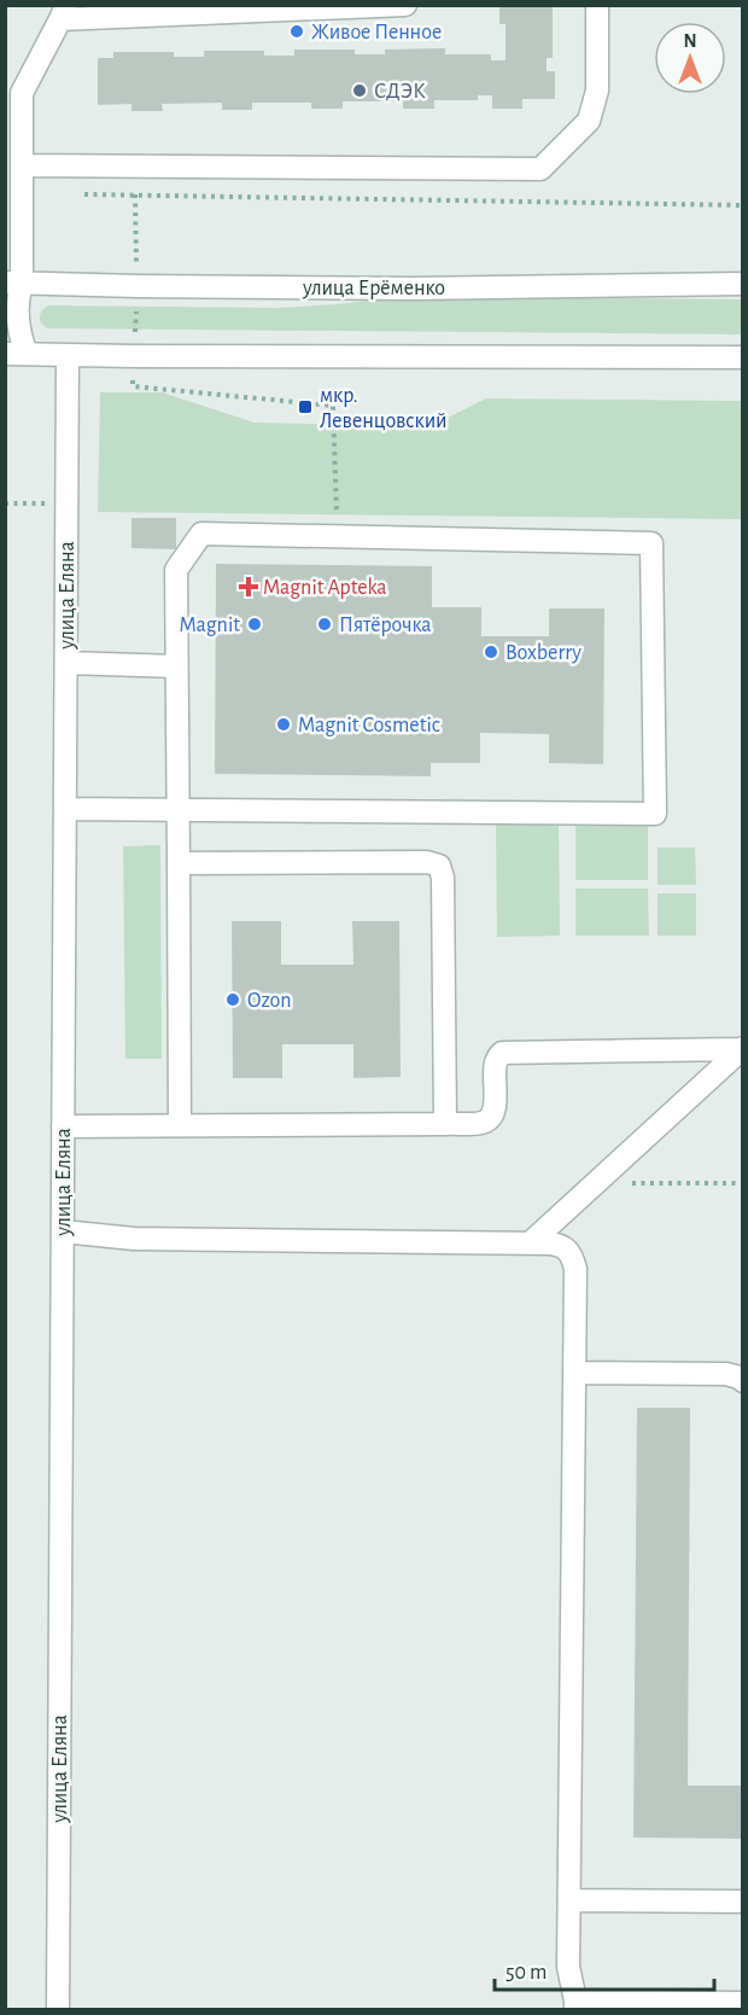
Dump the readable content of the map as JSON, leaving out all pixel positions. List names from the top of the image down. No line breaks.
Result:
{"streets":{"street":["улица Ерёменко","улица Еляна"]},"places":{"other":["Живое Пенное","СДЭК","Magnit","Пятёрочка","Boxberry","Magnit Cosmetic","Ozon"],"transit":["мкр. Левенцовский"],"health":["Magnit Apteka"]},"scale_bar":"50 m","north":"top"}
